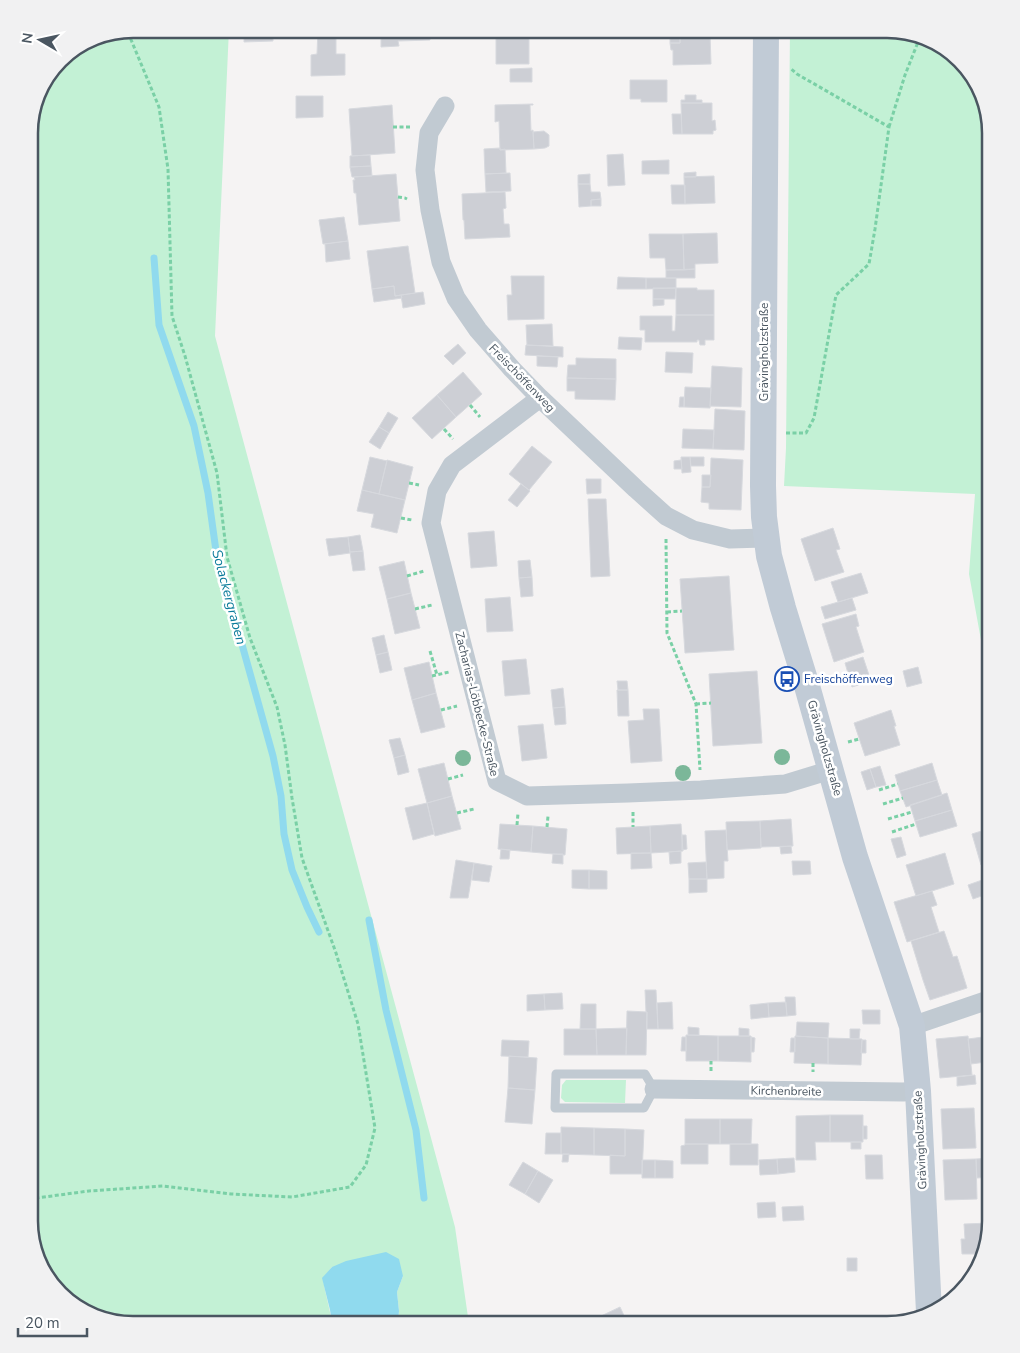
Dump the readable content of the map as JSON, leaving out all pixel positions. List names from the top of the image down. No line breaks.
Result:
{"streets":{"main road":["Grävingholzstraße"],"street":["Freischöffenweg","Zacharias-Löbbecke-Straße","Kirchenbreite"]},"crossings":[["Grävingholzstraße","Freischöffenweg"],["Grävingholzstraße","Zacharias-Löbbecke-Straße"],["Grävingholzstraße","Kirchenbreite"],["Freischöffenweg","Zacharias-Löbbecke-Straße"]],"water":["Solackergraben"],"places":{"bus stop":["Freischöffenweg"]},"scale_bar":"20 m","north":"left"}
